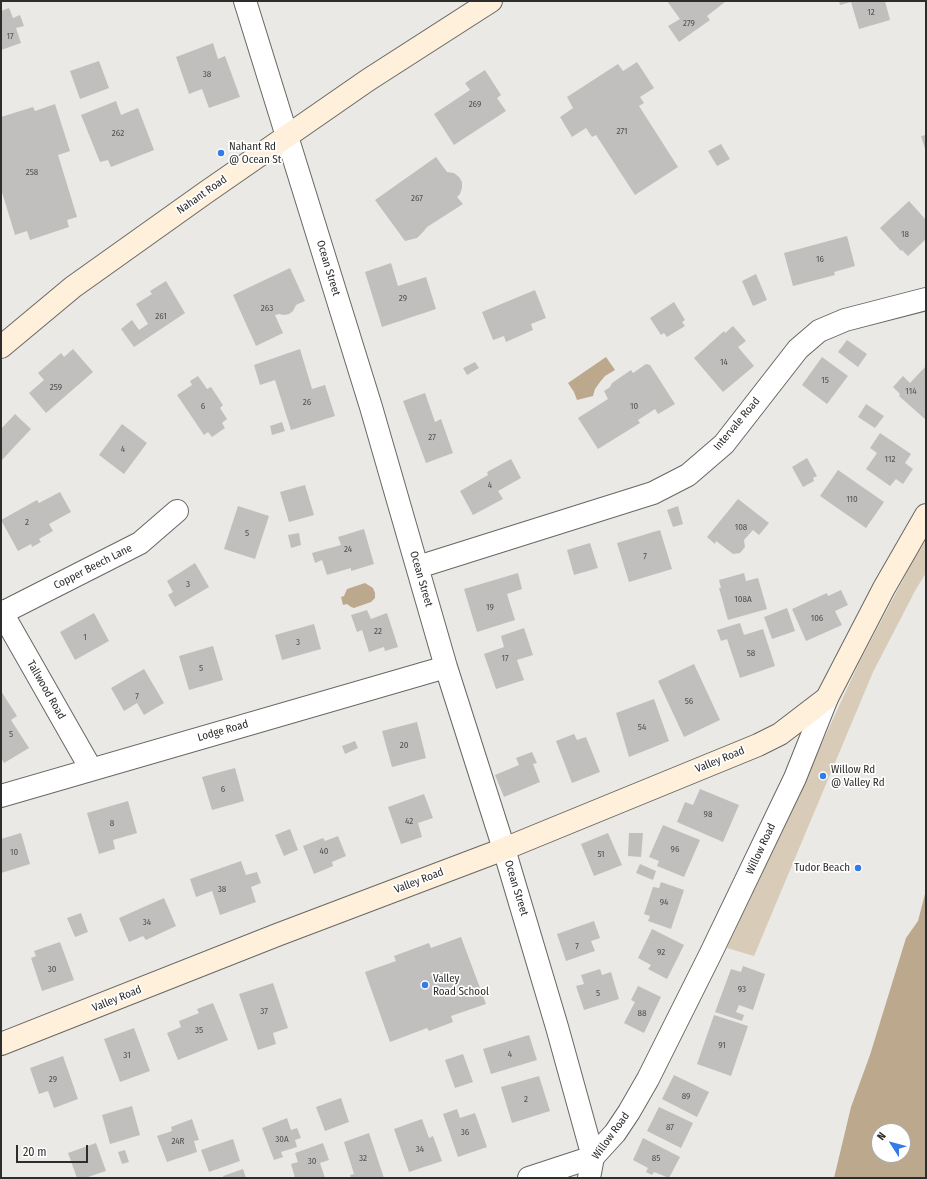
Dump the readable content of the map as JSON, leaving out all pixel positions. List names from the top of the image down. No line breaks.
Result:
{"streets":{"main road":["Nahant Road","Valley Road","Willow Road"],"street":["Ocean Street","Intervale Road","Copper Beech Lane","Tallwood Road","Lodge Road"]},"crossings":[["Nahant Road","Ocean Street"],["Ocean Street","Intervale Road"],["Ocean Street","Lodge Road"],["Ocean Street","Valley Road"],["Ocean Street","Willow Road"],["Copper Beech Lane","Tallwood Road"],["Tallwood Road","Lodge Road"],["Valley Road","Willow Road"]],"places":["Nahant Rd @ Ocean St","Willow Rd @ Valley Rd","Tudor Beach","Valley Road School"],"house_numbers":["12","279","17","38","269","271","262","258","267","18","16","29","263","261","14","15","259","114","26","6","10","27","4","112","4","110","2","108","5","24","7","3","108A","19","106","22","1","3","58","17","5","7","56","54","5","20","6","98","42","8","96","40","10","51","38","94","34","7","92","30","93","5","37","88","35","91","4","31","29","89","2","87","36","30A","24R","34","32","85","30"],"scale_bar":"20 m","north":"top left"}
